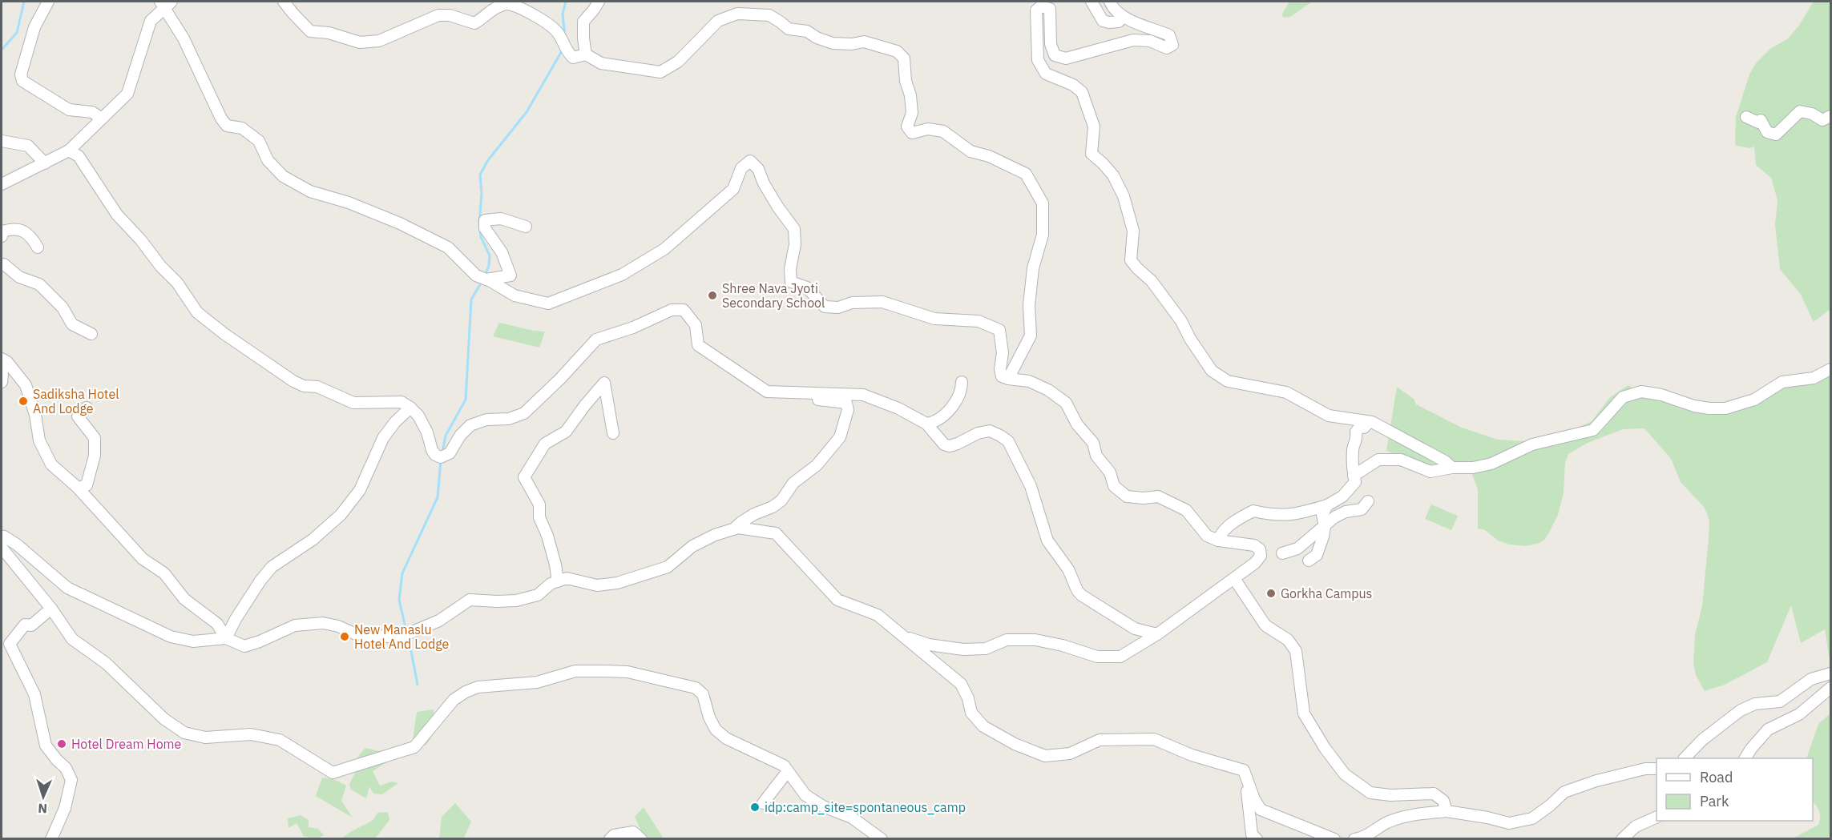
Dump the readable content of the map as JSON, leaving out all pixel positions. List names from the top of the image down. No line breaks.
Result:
{"places":["Shree Nava Jyoti Secondary School","Sadiksha Hotel And Lodge","Gorkha Campus","New Manaslu Hotel And Lodge","Hotel Dream Home","idp:camp_site=spontaneous_camp"],"legend":["Road","Park"],"north":"bottom"}
